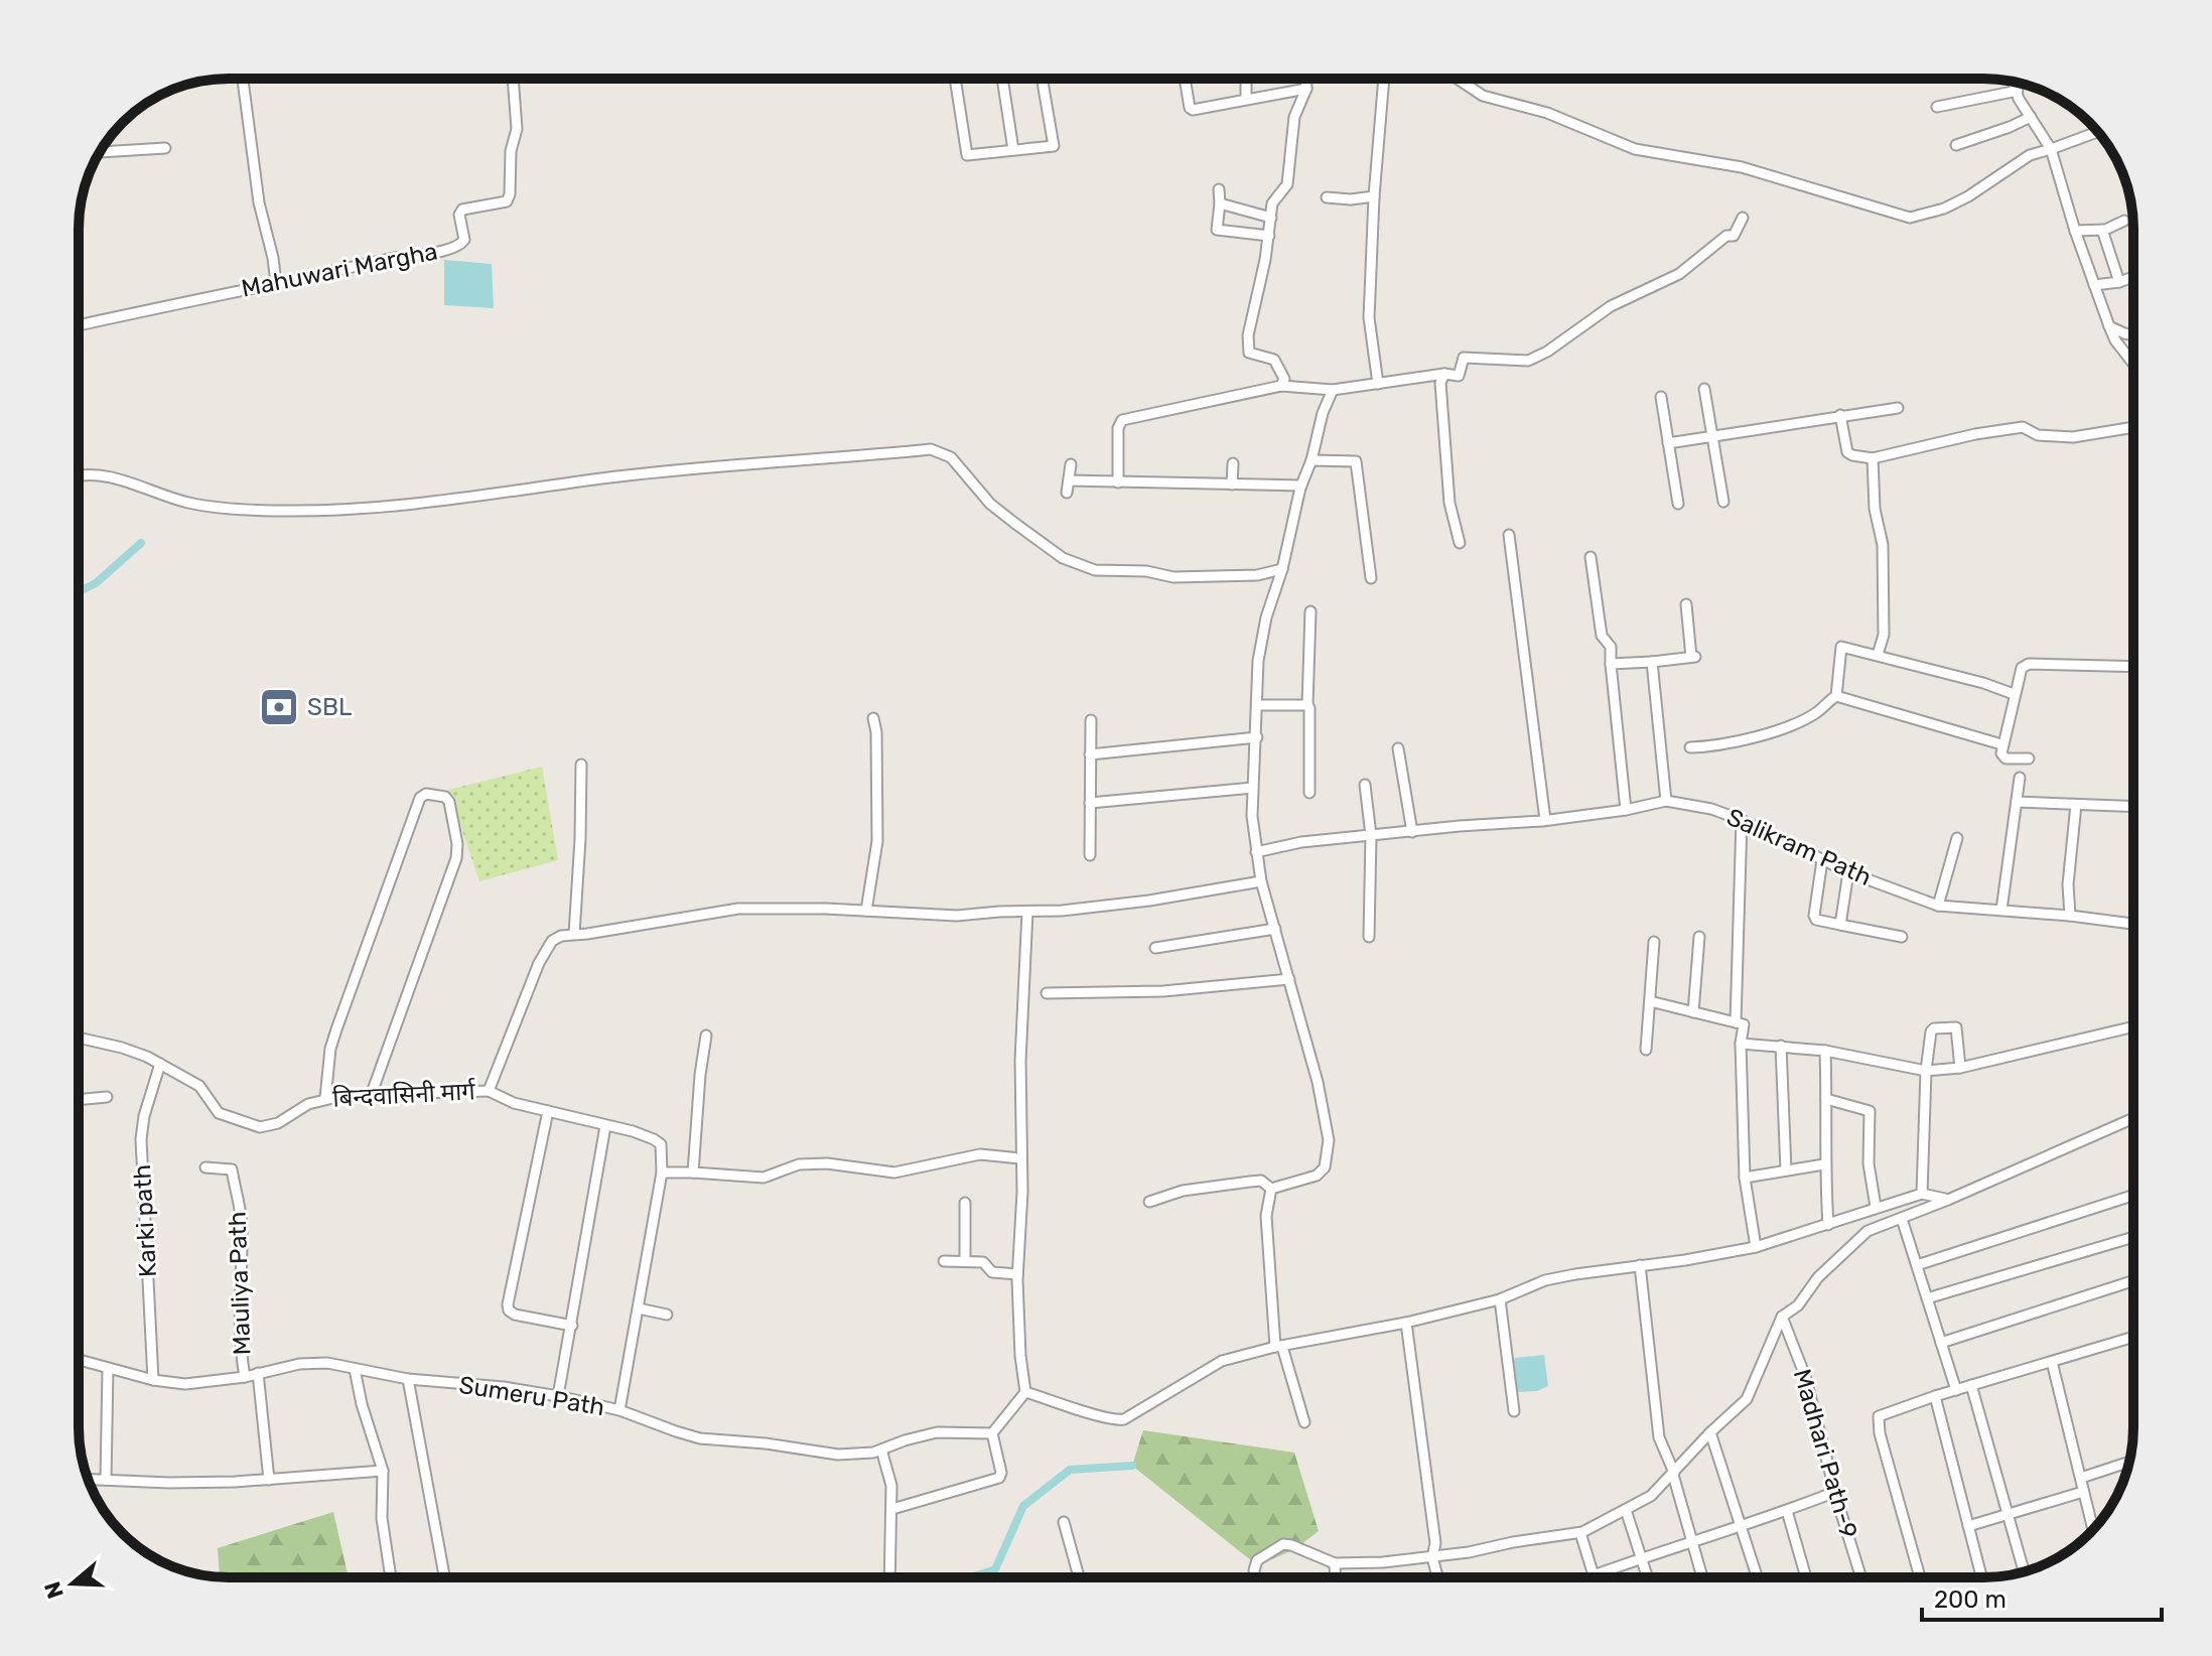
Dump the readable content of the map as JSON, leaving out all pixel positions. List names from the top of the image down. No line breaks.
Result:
{"streets":{"street":["Mahuwari Margha","Salikram Path","बिन्दवासिनी मार्ग","Karki path","Mauliya Path","Sumeru Path","Madhari Path-9"]},"crossings":[["बिन्दवासिनी मार्ग","Karki path"],["Karki path","Sumeru Path"],["Mauliya Path","Sumeru Path"]],"places":{"bank":["SBL"]},"scale_bar":"200 m","north":"left"}
